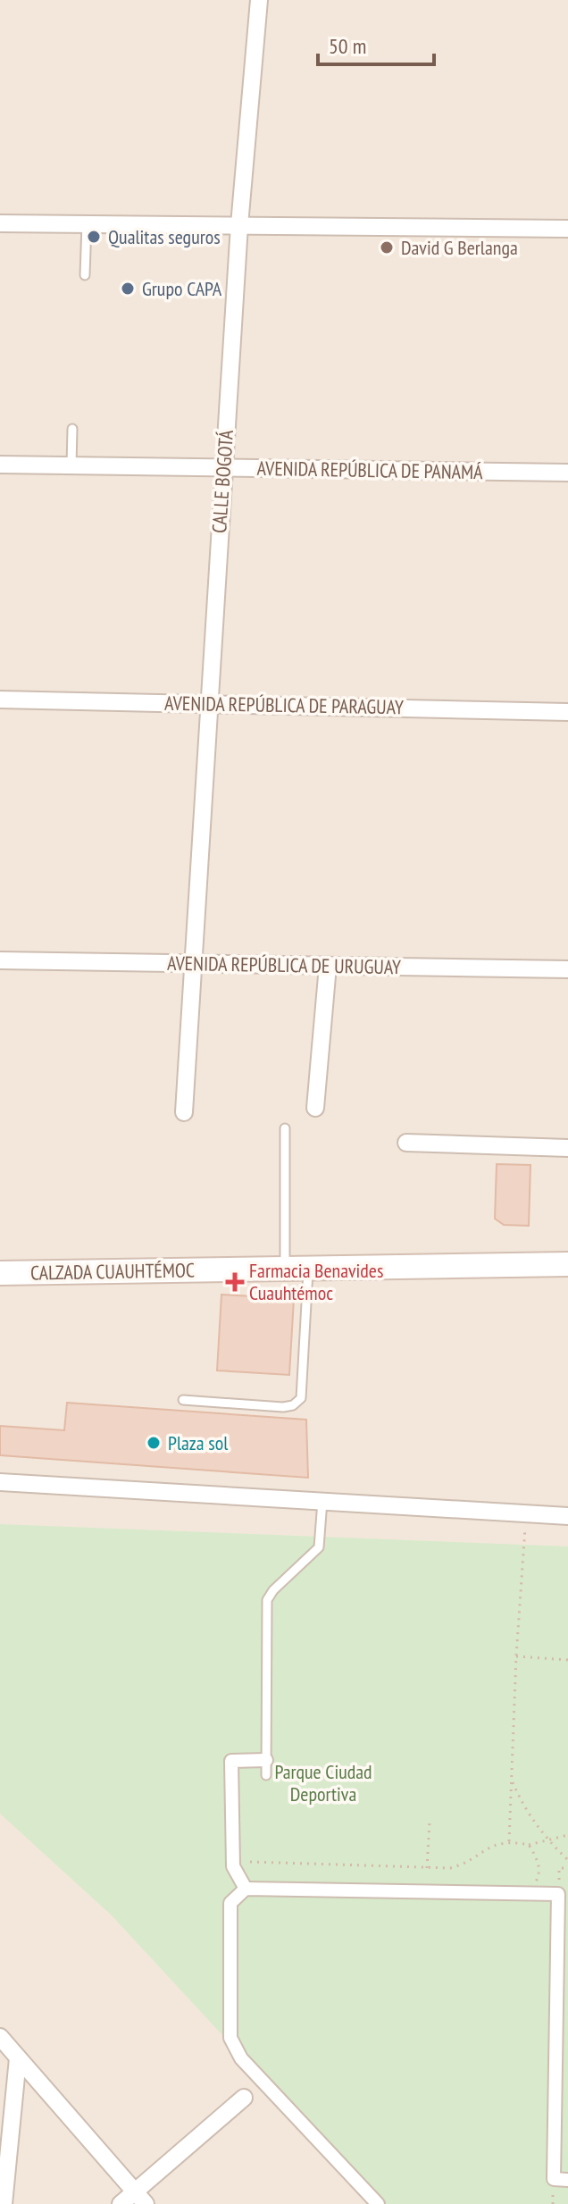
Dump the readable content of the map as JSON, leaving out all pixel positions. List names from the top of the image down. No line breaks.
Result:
{"streets":{"main road":["CALZADA CUAUHTÉMOC"],"street":["AVENIDA REPÚBLICA DE PANAMÁ","CALLE BOGOTÁ","AVENIDA REPÚBLICA DE PARAGUAY","AVENIDA REPÚBLICA DE URUGUAY"]},"crossings":[["AVENIDA REPÚBLICA DE PANAMÁ","CALLE BOGOTÁ"],["CALLE BOGOTÁ","AVENIDA REPÚBLICA DE PARAGUAY"],["CALLE BOGOTÁ","AVENIDA REPÚBLICA DE URUGUAY"]],"parks":["Parque Ciudad Deportiva"],"places":{"other":["Qualitas seguros","David G Berlanga","Grupo CAPA","Plaza sol"],"health":["Farmacia Benavides Cuauhtémoc"]},"scale_bar":"50 m"}
